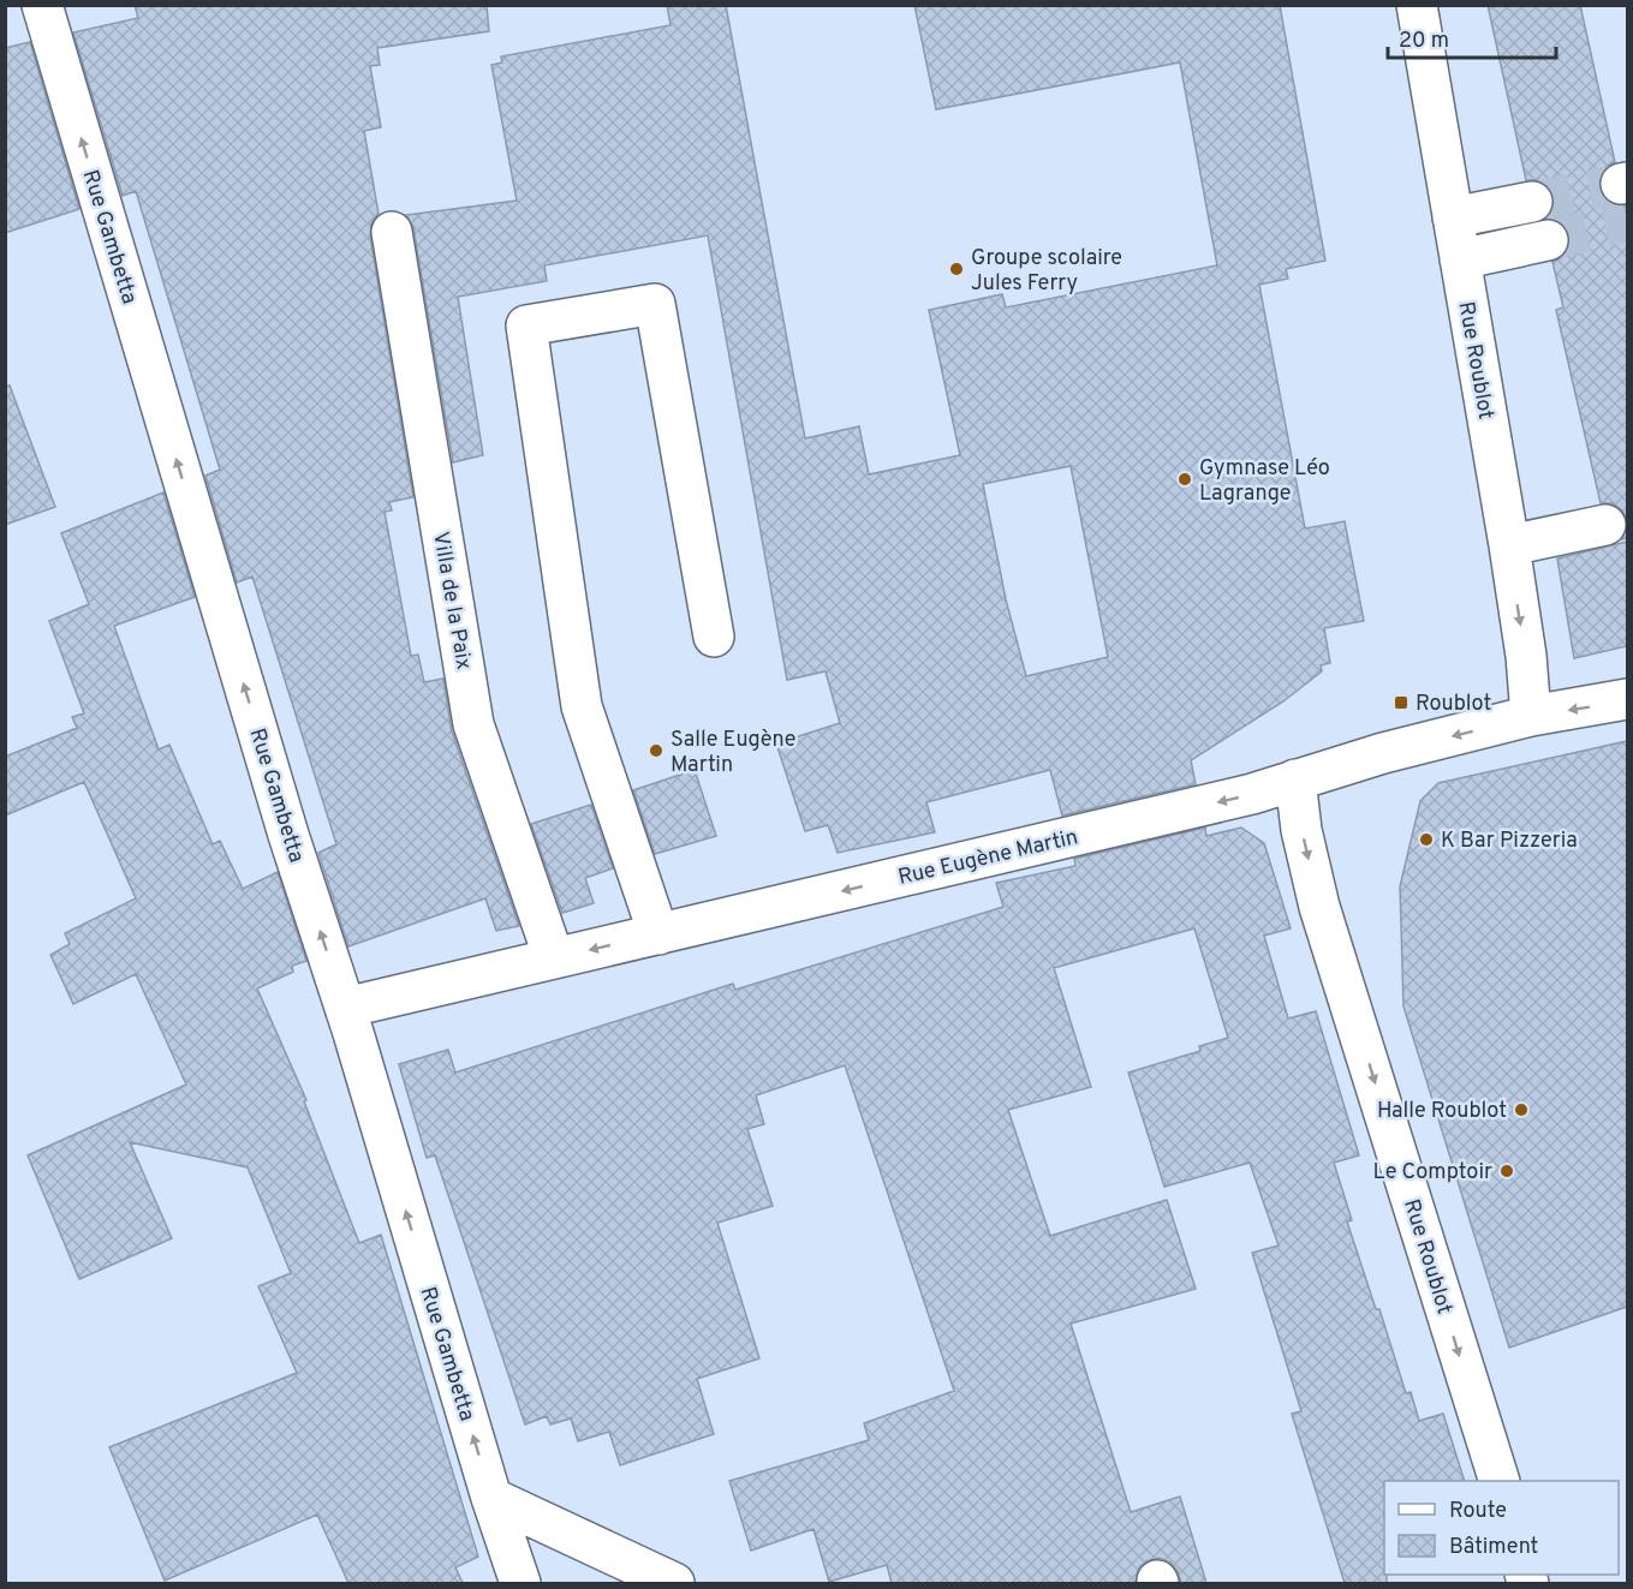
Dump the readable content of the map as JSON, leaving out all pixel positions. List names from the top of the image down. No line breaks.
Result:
{"streets":{"street":["Rue Gambetta","Rue Roublot","Villa de la Paix","Rue Eugène Martin"]},"crossings":[["Rue Gambetta","Rue Eugène Martin"],["Rue Roublot","Rue Eugène Martin"],["Villa de la Paix","Rue Eugène Martin"]],"one_way":["Rue Gambetta","Rue Roublot","Rue Eugène Martin"],"places":{"other":["Groupe scolaire Jules Ferry","Gymnase Léo Lagrange","Salle Eugène Martin","K Bar Pizzeria","Halle Roublot","Le Comptoir"],"transit":["Roublot"]},"legend":["Route","Bâtiment"],"scale_bar":"20 m"}
